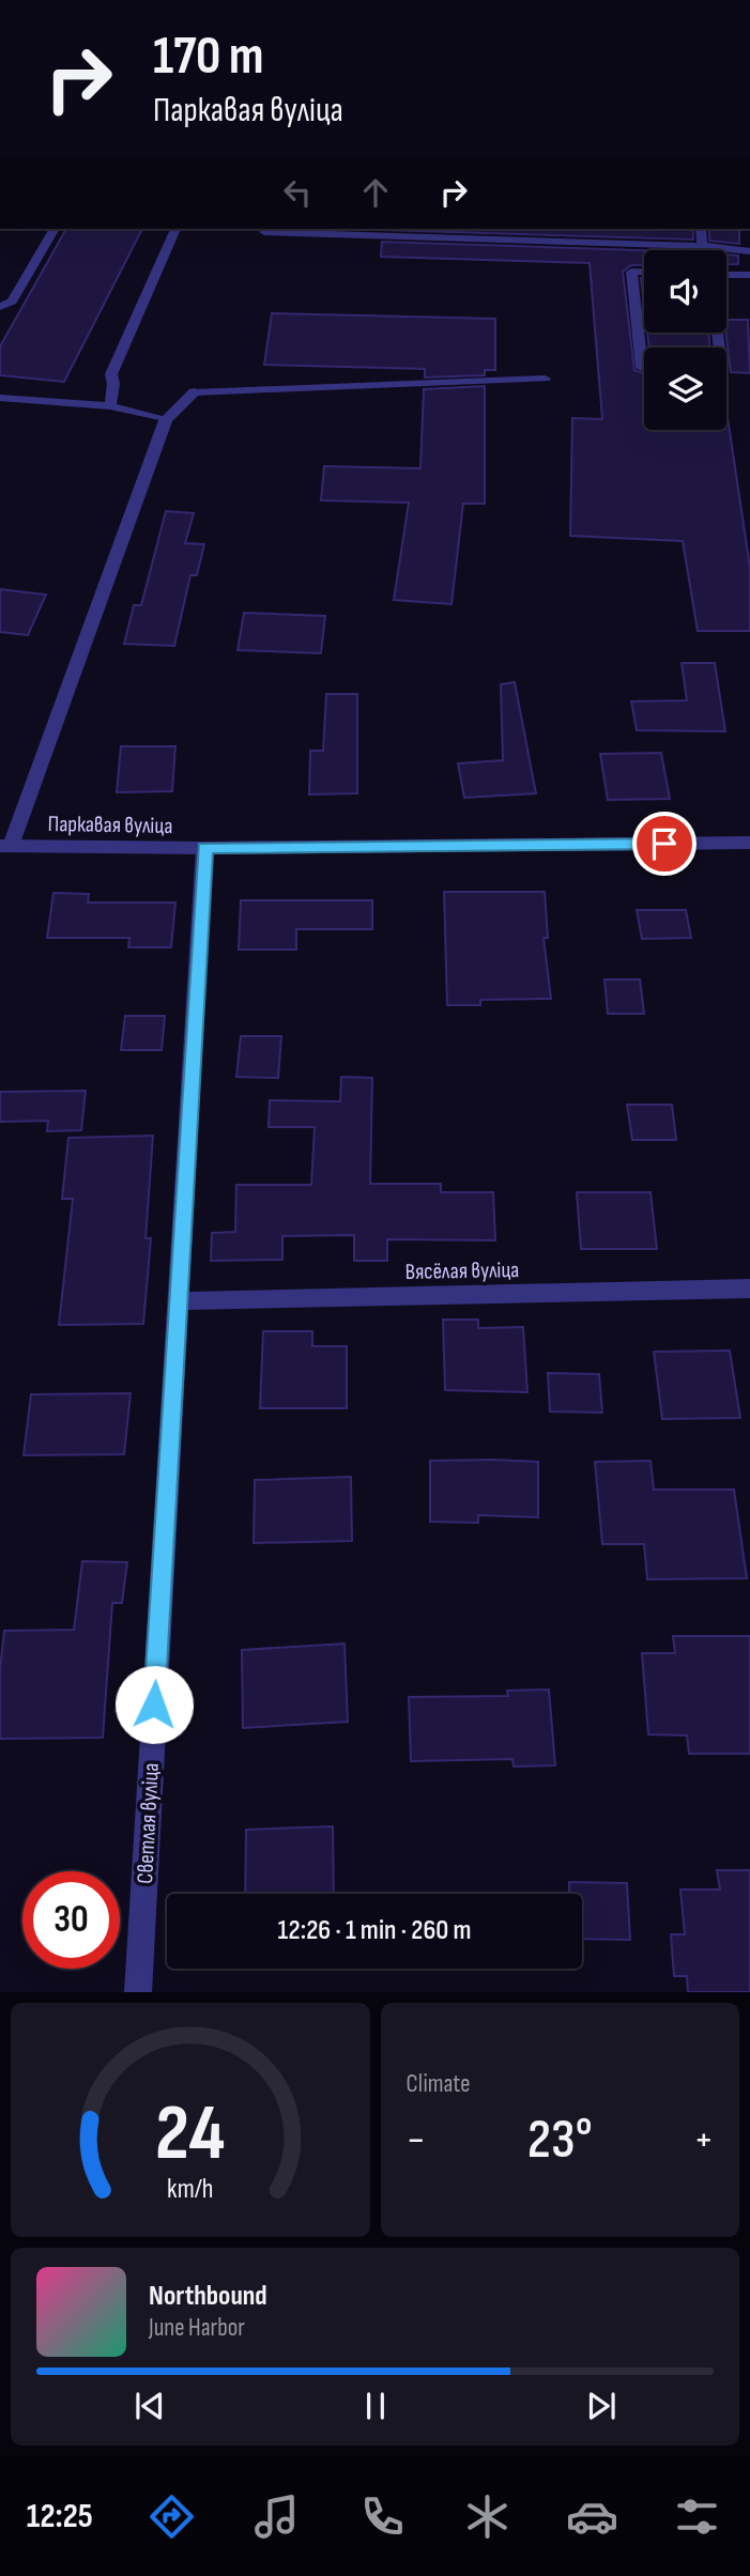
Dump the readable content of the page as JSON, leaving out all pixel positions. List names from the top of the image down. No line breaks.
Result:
{"streets":{"street":["Паркавая вуліца","Вясёлая вуліца","Светлая вуліца"]},"crossings":[["Паркавая вуліца","Светлая вуліца"],["Вясёлая вуліца","Светлая вуліца"]],"page":{"turn":["170 m","Паркавая вуліца"],"limit":"30","trip":"12:26 · 1 min · 260 m","tile":"Climate","heat":["−","23°","+"],"song":["Northbound","June Harbor"],"tabs":"12:25","gauge":["24","km/h"]}}
